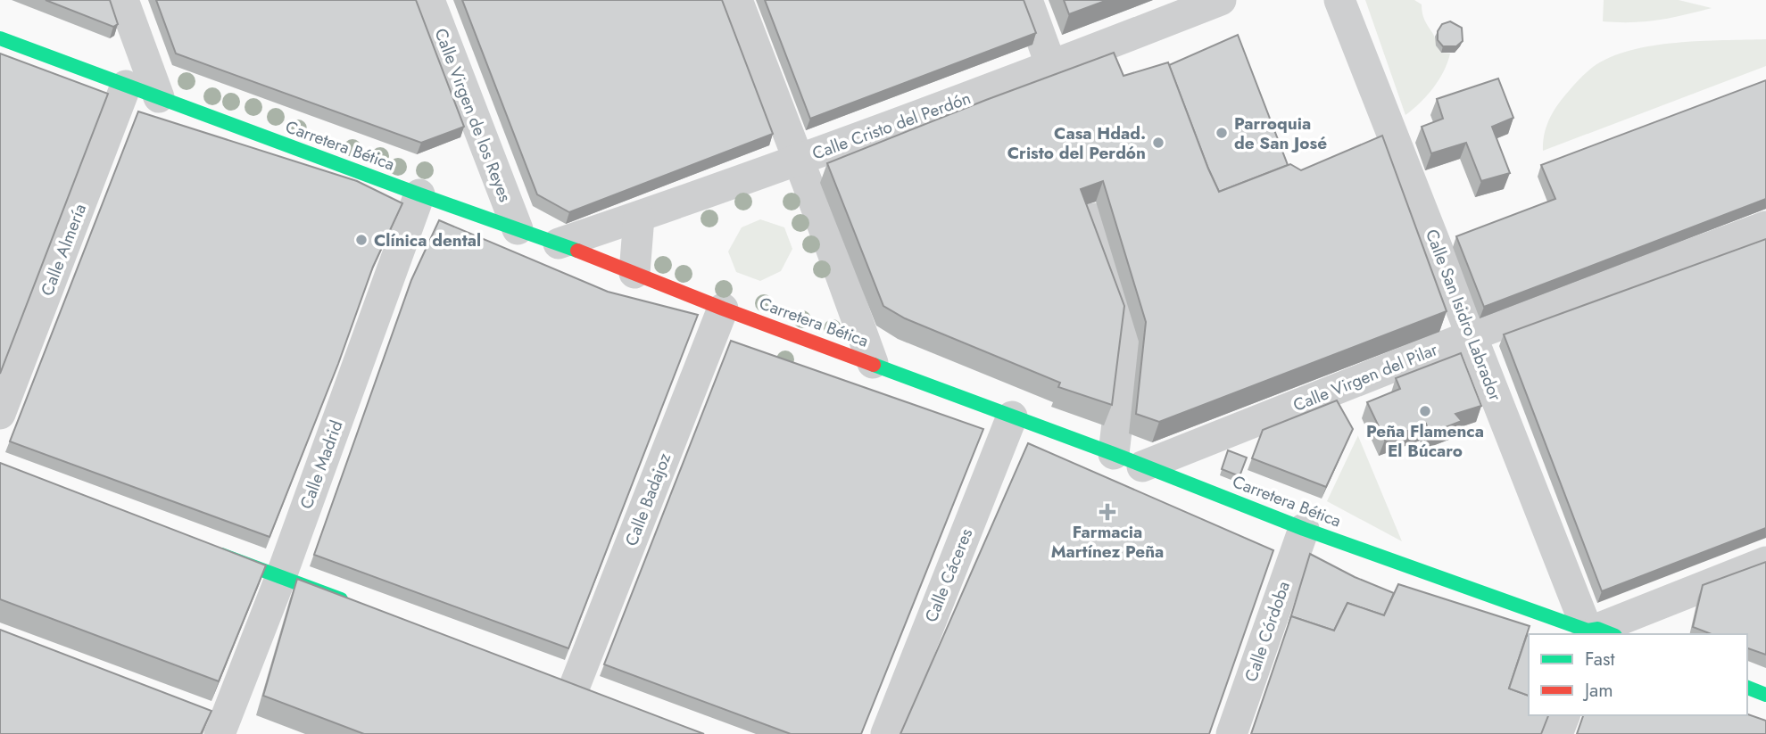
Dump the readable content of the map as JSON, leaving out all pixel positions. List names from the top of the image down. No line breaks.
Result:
{"streets":{"street":["Calle Virgen de los Reyes","Calle Cristo del Perdón","Carretera Bética","Calle Almería","Calle San Isidro Labrador","Calle Virgen del Pilar","Calle Madrid","Calle Badajoz","Calle Cáceres","Calle Córdoba"]},"crossings":[["Calle Virgen de los Reyes","Carretera Bética"],["Calle Cristo del Perdón","Carretera Bética"],["Carretera Bética","Calle Almería"],["Carretera Bética","Calle San Isidro Labrador"],["Carretera Bética","Calle Virgen del Pilar"],["Carretera Bética","Calle Madrid"],["Carretera Bética","Calle Badajoz"],["Carretera Bética","Calle Cáceres"],["Carretera Bética","Calle Córdoba"],["Calle San Isidro Labrador","Calle Virgen del Pilar"]],"places":{"other":["Parroquia de San José","Casa Hdad. Cristo del Perdón","Clínica dental","Peña Flamenca El Búcaro"],"health":["Farmacia Martínez Peña"]},"legend":["Fast","Jam"]}
